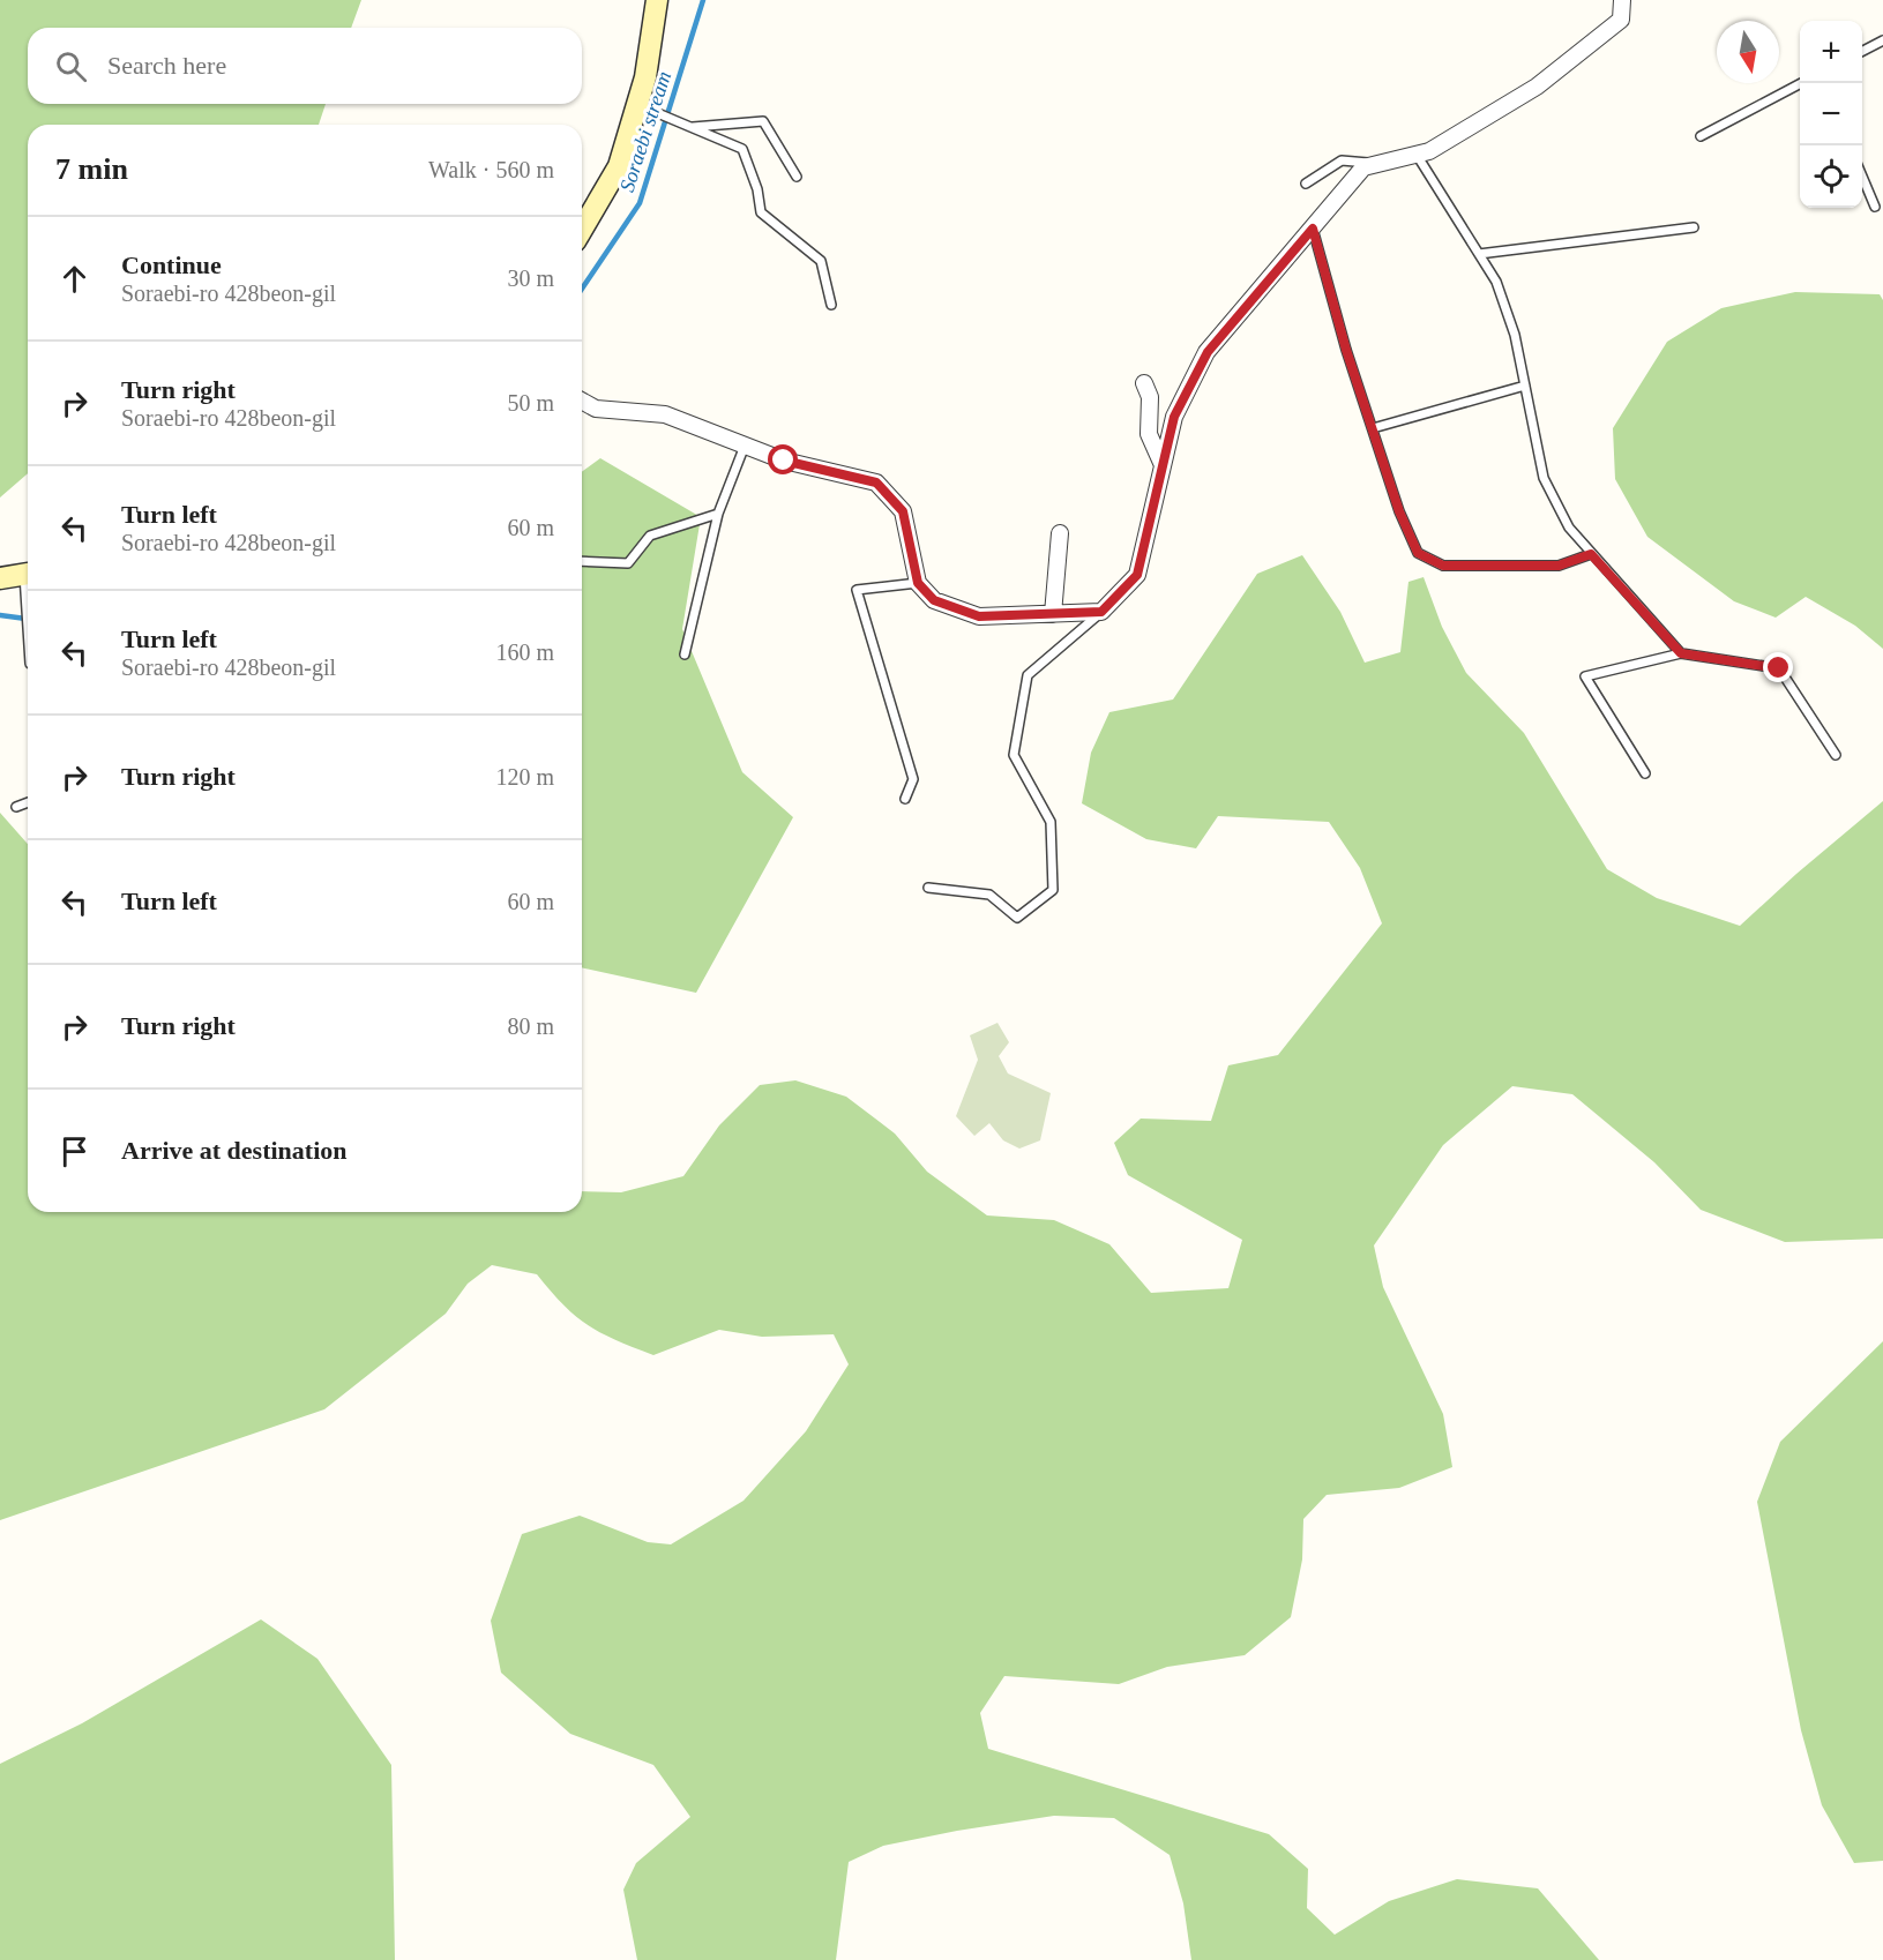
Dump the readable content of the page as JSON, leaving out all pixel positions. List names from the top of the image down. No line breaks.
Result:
{"water":["Soraebi stream"],"north":"bottom","page":{"map_buttons":["+","−"],"search":"Search here","heading":["7 min","Walk · 560 m"],"list":[["Continue","Soraebi-ro 428beon-gil","30 m"],["Turn right","Soraebi-ro 428beon-gil","50 m"],["Turn left","Soraebi-ro 428beon-gil","60 m"],["Turn left","Soraebi-ro 428beon-gil","160 m"],["Turn right","120 m"],["Turn left","60 m"],["Turn right","80 m"],"Arrive at destination"]}}
